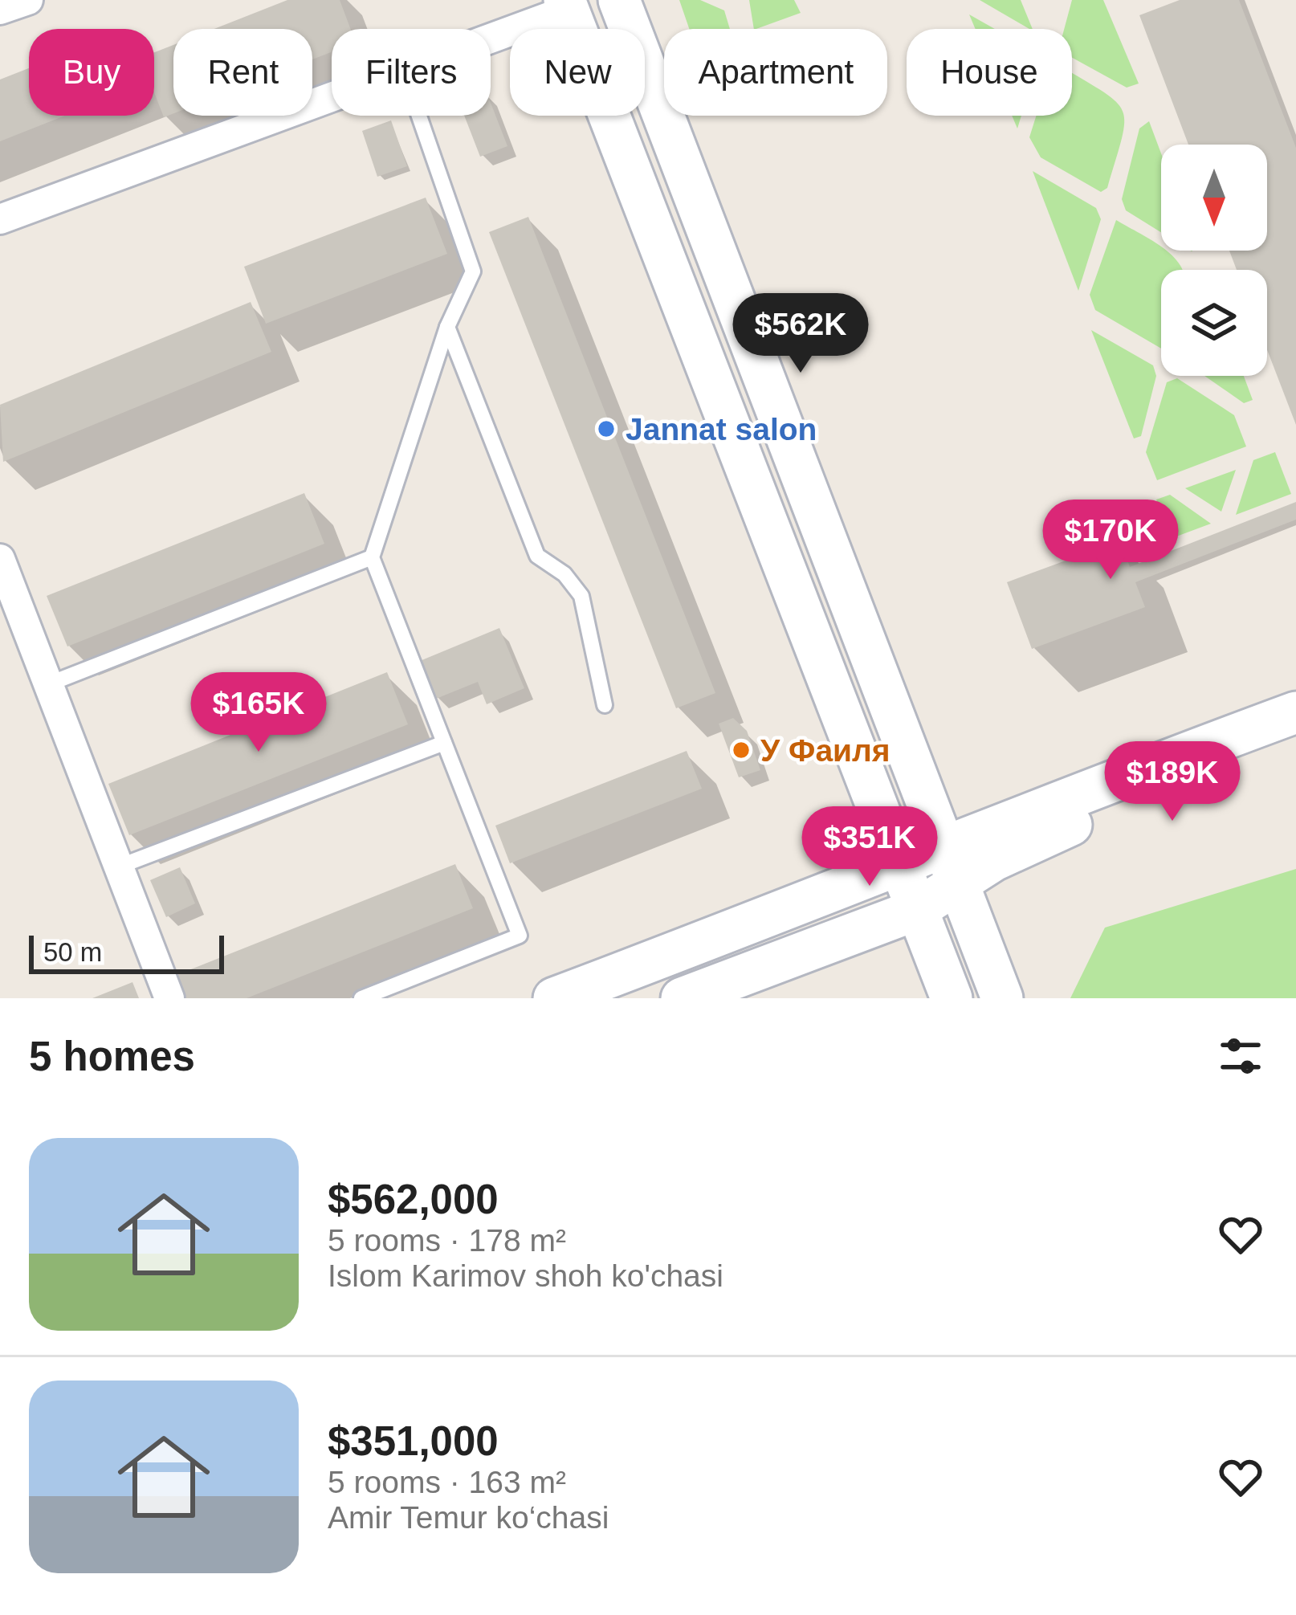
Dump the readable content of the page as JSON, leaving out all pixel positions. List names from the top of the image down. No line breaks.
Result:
{"places":["Jannat salon","У Фаиля"],"scale_bar":"50 m","north":"bottom","page":{"chip":["Buy","Rent","Filters","New","Apartment","House"],"price":["$562K","$170K","$165K","$189K","$351K"],"scale":"50 m","heading":"5 homes","list":[{"name":"$562,000","note":"5 rooms · 178 m² · Islom Karimov shoh ko'chasi"},{"name":"$351,000","note":"5 rooms · 163 m² · Amir Temur ko‘chasi"}]}}
